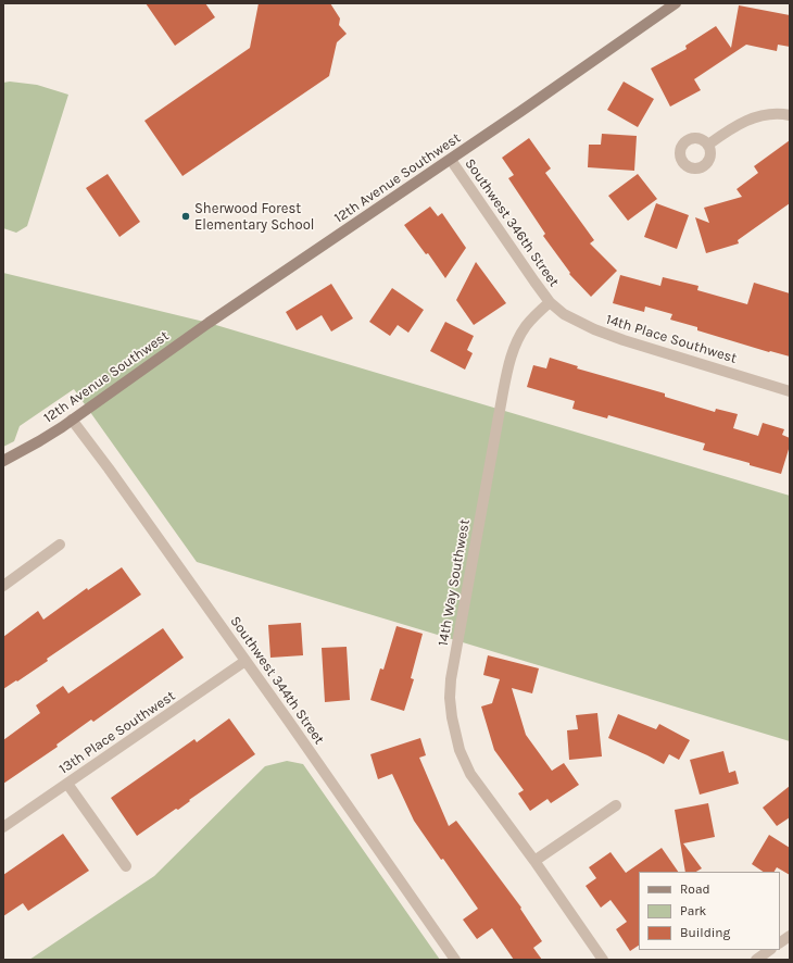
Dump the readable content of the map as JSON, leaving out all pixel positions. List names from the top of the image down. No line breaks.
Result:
{"streets":{"street":["12th Avenue Southwest","Southwest 346th Street","14th Place Southwest","14th Way Southwest","Southwest 344th Street","13th Place Southwest"]},"crossings":[["12th Avenue Southwest","Southwest 346th Street"],["12th Avenue Southwest","Southwest 344th Street"],["Southwest 346th Street","14th Place Southwest"],["Southwest 346th Street","14th Way Southwest"],["14th Place Southwest","14th Way Southwest"],["Southwest 344th Street","13th Place Southwest"]],"places":["Sherwood Forest Elementary School"],"legend":["Road","Park","Building"]}
